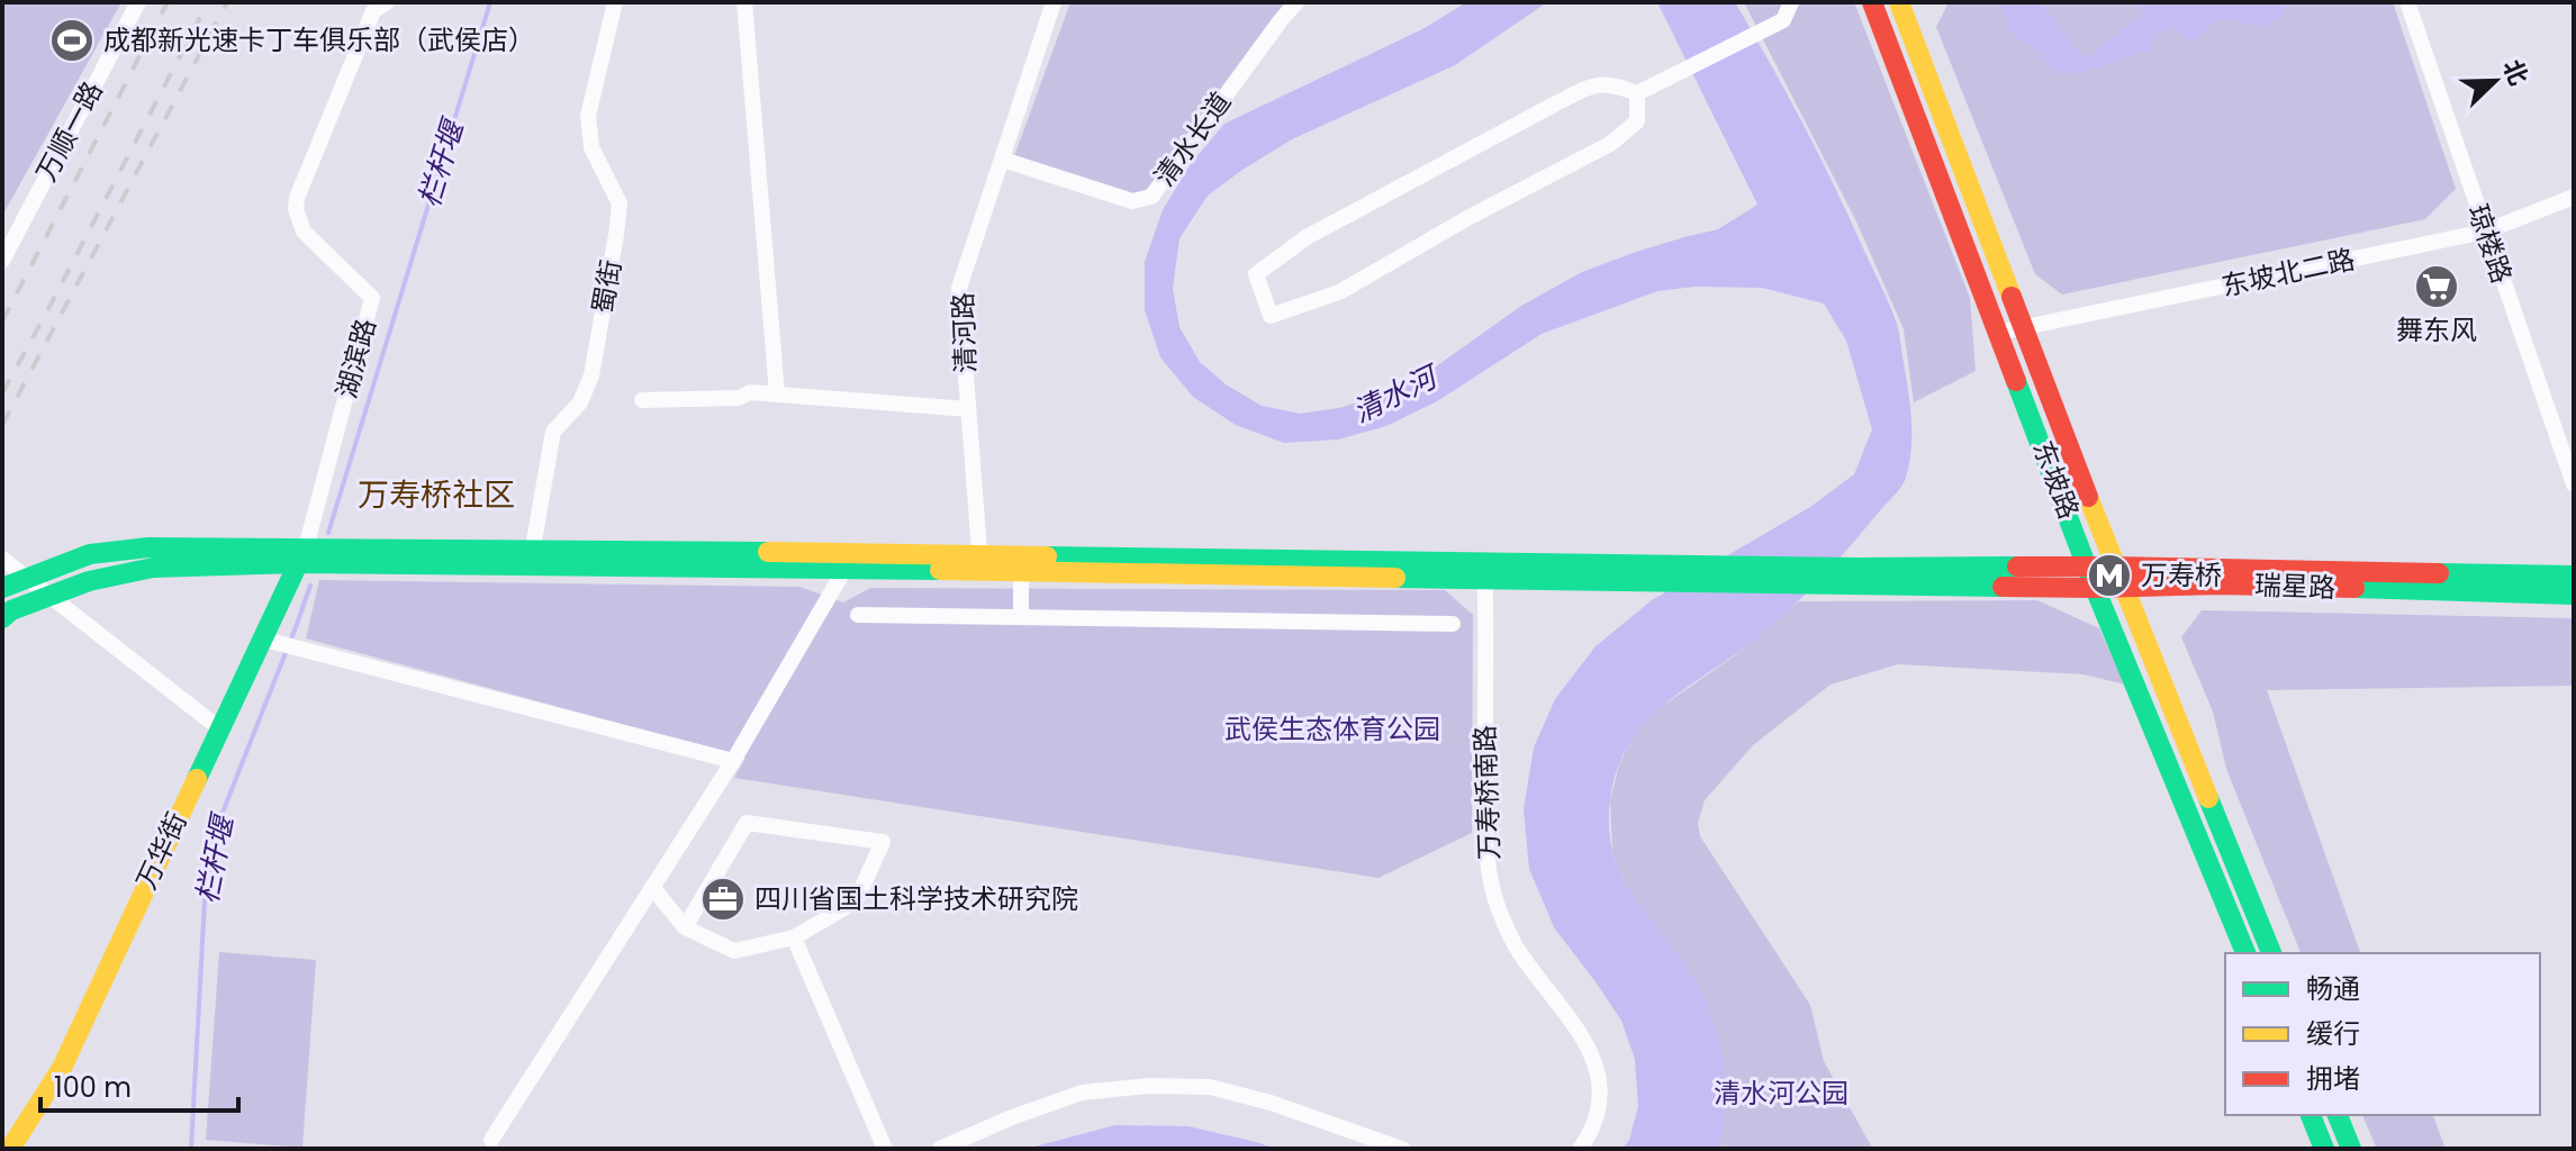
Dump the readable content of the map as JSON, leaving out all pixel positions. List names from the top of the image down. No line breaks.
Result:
{"streets":{"street":["万顺一路","清水长道","琼楼路","东坡北二路","蜀街","清河路","湖滨路","东坡路","瑞星路","万寿桥南路","万华街"]},"crossings":[["清水长道","清河路"],["琼楼路","东坡北二路"],["东坡北二路","东坡路"],["湖滨路","万华街"],["东坡路","瑞星路"]],"districts":["万寿桥社区"],"water":["栏杆堰","清水河"],"parks":["武侯生态体育公园","清水河公园"],"places":{"sports":["成都新光速卡丁车俱乐部（武侯店）"],"supermarket":["舞东风"],"metro station":["万寿桥"],"office":["四川省国土科学技术研究院"]},"legend":["畅通","缓行","拥堵"],"scale_bar":"100 m","north":"top right"}
